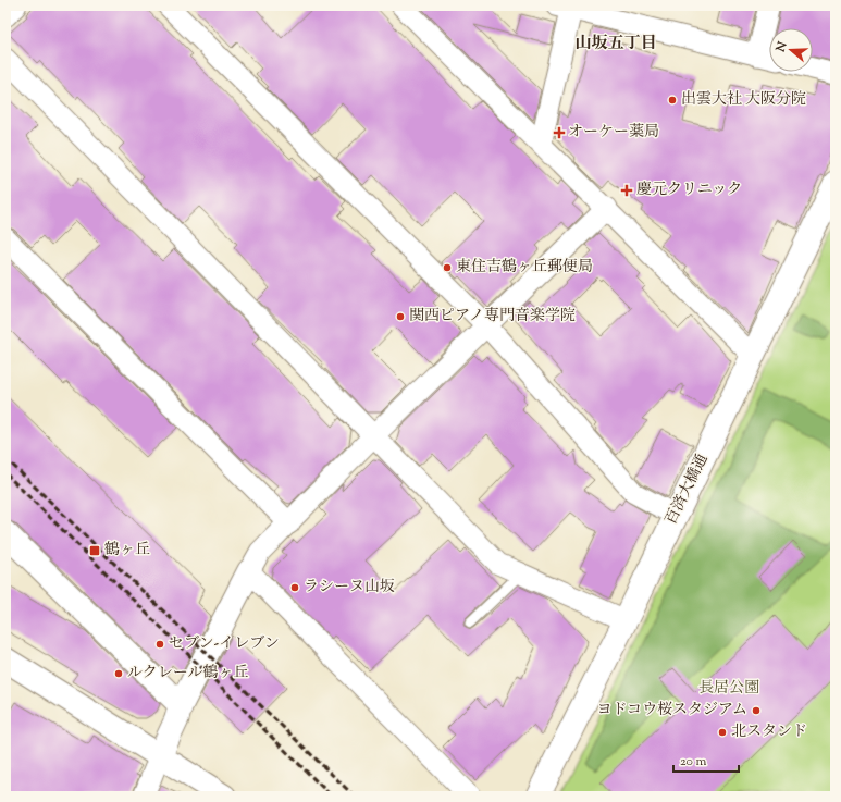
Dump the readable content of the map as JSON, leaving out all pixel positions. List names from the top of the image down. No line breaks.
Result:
{"streets":{"street":["百済大橋通"]},"districts":["山坂五丁目"],"parks":["長居公園"],"places":{"other":["出雲大社 大阪分院","東住吉鶴ヶ丘郵便局","関西ピアノ専門音楽学院","ラシーヌ山坂","セブン-イレブン","ルクレール鶴ヶ丘","ヨドコウ桜スタジアム","北スタンド"],"health":["オーケー薬局","慶元クリニック"],"transit":["鶴ヶ丘"]},"scale_bar":"20 m","north":"left"}
